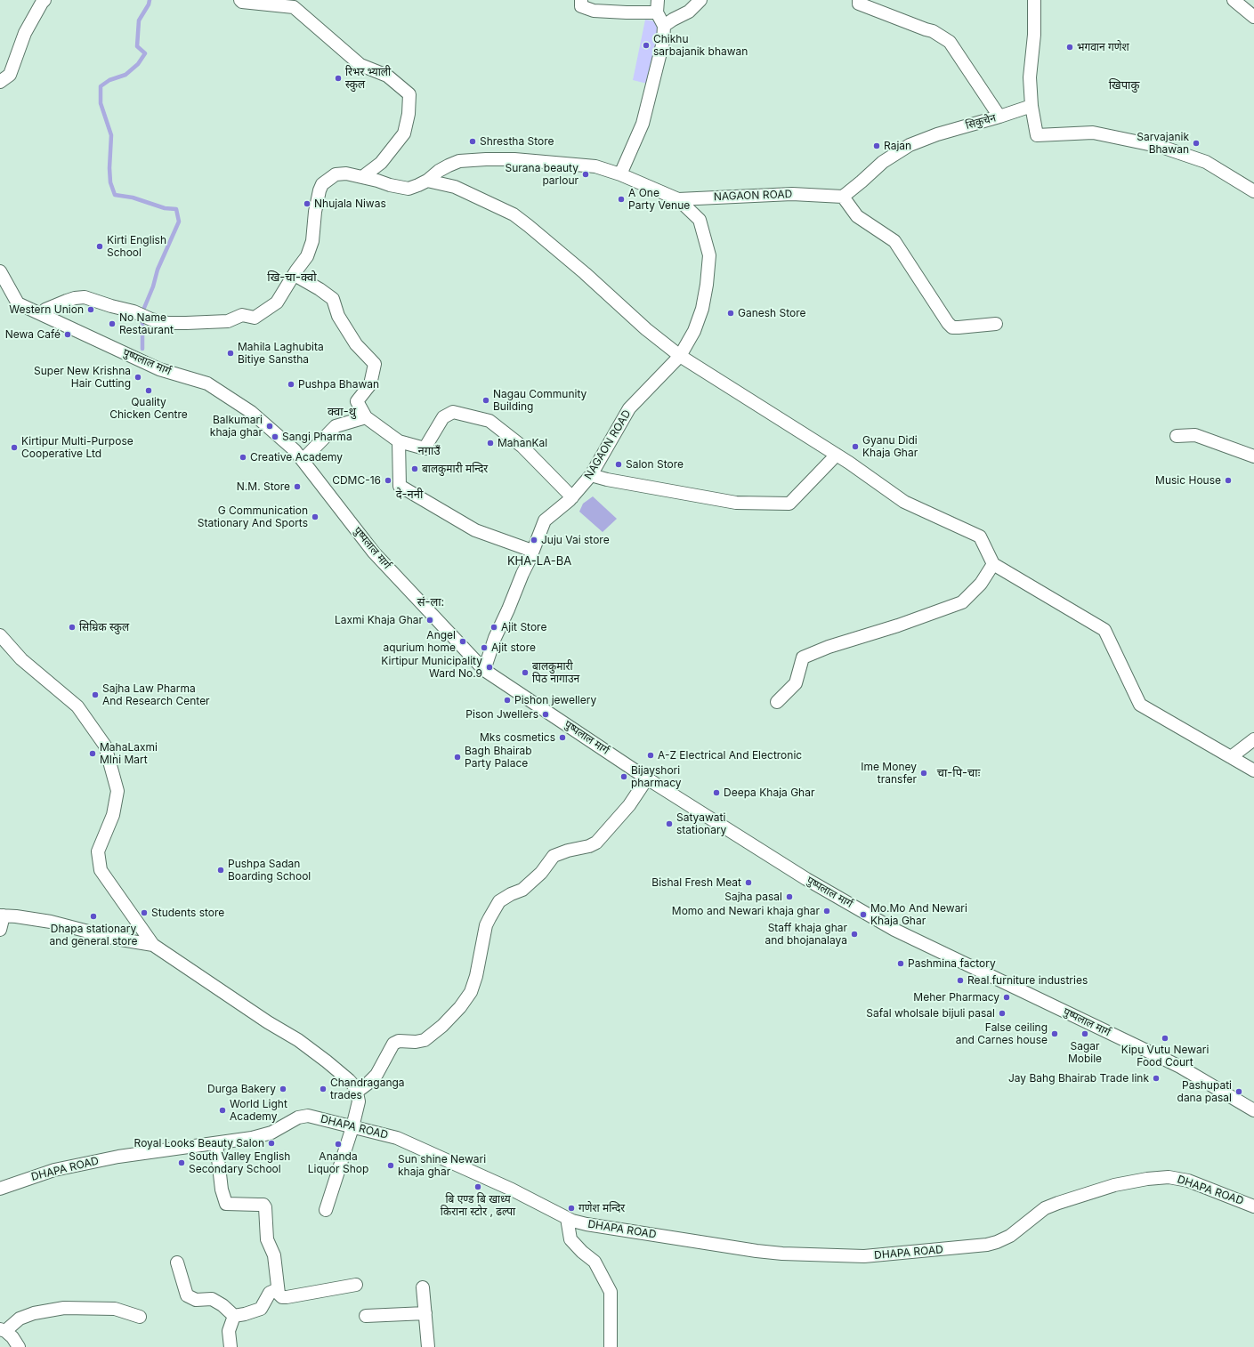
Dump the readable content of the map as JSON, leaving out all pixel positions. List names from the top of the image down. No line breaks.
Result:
{"streets":{"street":["सिकुचेन","NAGAON ROAD","पुष्पलाल मार्ग","DHAPA ROAD"]},"crossings":[["सिकुचेन","NAGAON ROAD"],["NAGAON ROAD","पुष्पलाल मार्ग"]],"districts":["खिपाकु","खि-चा-क्वो","क्वा-थु","नगाउँ","दे-ननी","KHA-LA-BA","सं-ला:","चा-पि-चाः"],"places":["Chikhu sarbajanik bhawan","भगवान गणेश","रिभर भ्याली स्कुल","Shrestha Store","Sarvajanik Bhawan","Rajan","Surana beauty parlour","A One Party Venue","Nhujala Niwas","Kirti English School","Western Union","Ganesh Store","No Name Restaurant","Newa Café","Mahila Laghubita Bitiye Sanstha","Super New Krishna Hair Cutting","Pushpa Bhawan","Quality Chicken Centre","Nagau Community Building","Balkumari khaja ghar","Sangi Pharma","MahanKal","Gyanu Didi Khaja Ghar","Kirtipur Multi-Purpose Cooperative Ltd","Creative Academy","Salon Store","बालकुमारी मन्दिर","CDMC-16","Music House","N.M. Store","G Communication Stationary And Sports","Juju Vai store","Laxmi Khaja Ghar","सिम्रिक स्कुल","Ajit Store","Angel aqurium home","Ajit store","Kirtipur Municipality Ward No.9","बालकुमारी पिठ नागाउन","Sajha Law Pharma And Research Center","Pishon jewellery","Pison Jwellers","Mks cosmetics","MahaLaxmi MIni Mart","A-Z Electrical And Electronic","Bagh Bhairab Party Palace","Ime Money transfer","Bijayshori pharmacy","Deepa Khaja Ghar","Satyawati stationary","Pushpa Sadan Boarding School","Bishal Fresh Meat","Sajha pasal","Momo and Newari khaja ghar","Students store","Mo.Mo And Newari Khaja Ghar","Dhapa stationary and general store","Staff khaja ghar and bhojanalaya","Pashmina factory","Real furniture industries","Meher Pharmacy","Safal wholsale bijuli pasal","False ceiling and Carnes house","Sagar Mobile","Kipu Vutu Newari Food Court","Jay Bahg Bhairab Trade link","Durga Bakery","Chandraganga trades","Pashupati dana pasal","World Light Academy","Royal Looks Beauty Salon","Ananda Liquor Shop","South Valley English Secondary School","Sun shine Newari khaja ghar","बि एण्ड बि खाध्य किराना स्टोर , ढल्पा","गणेश मन्दिर"]}
